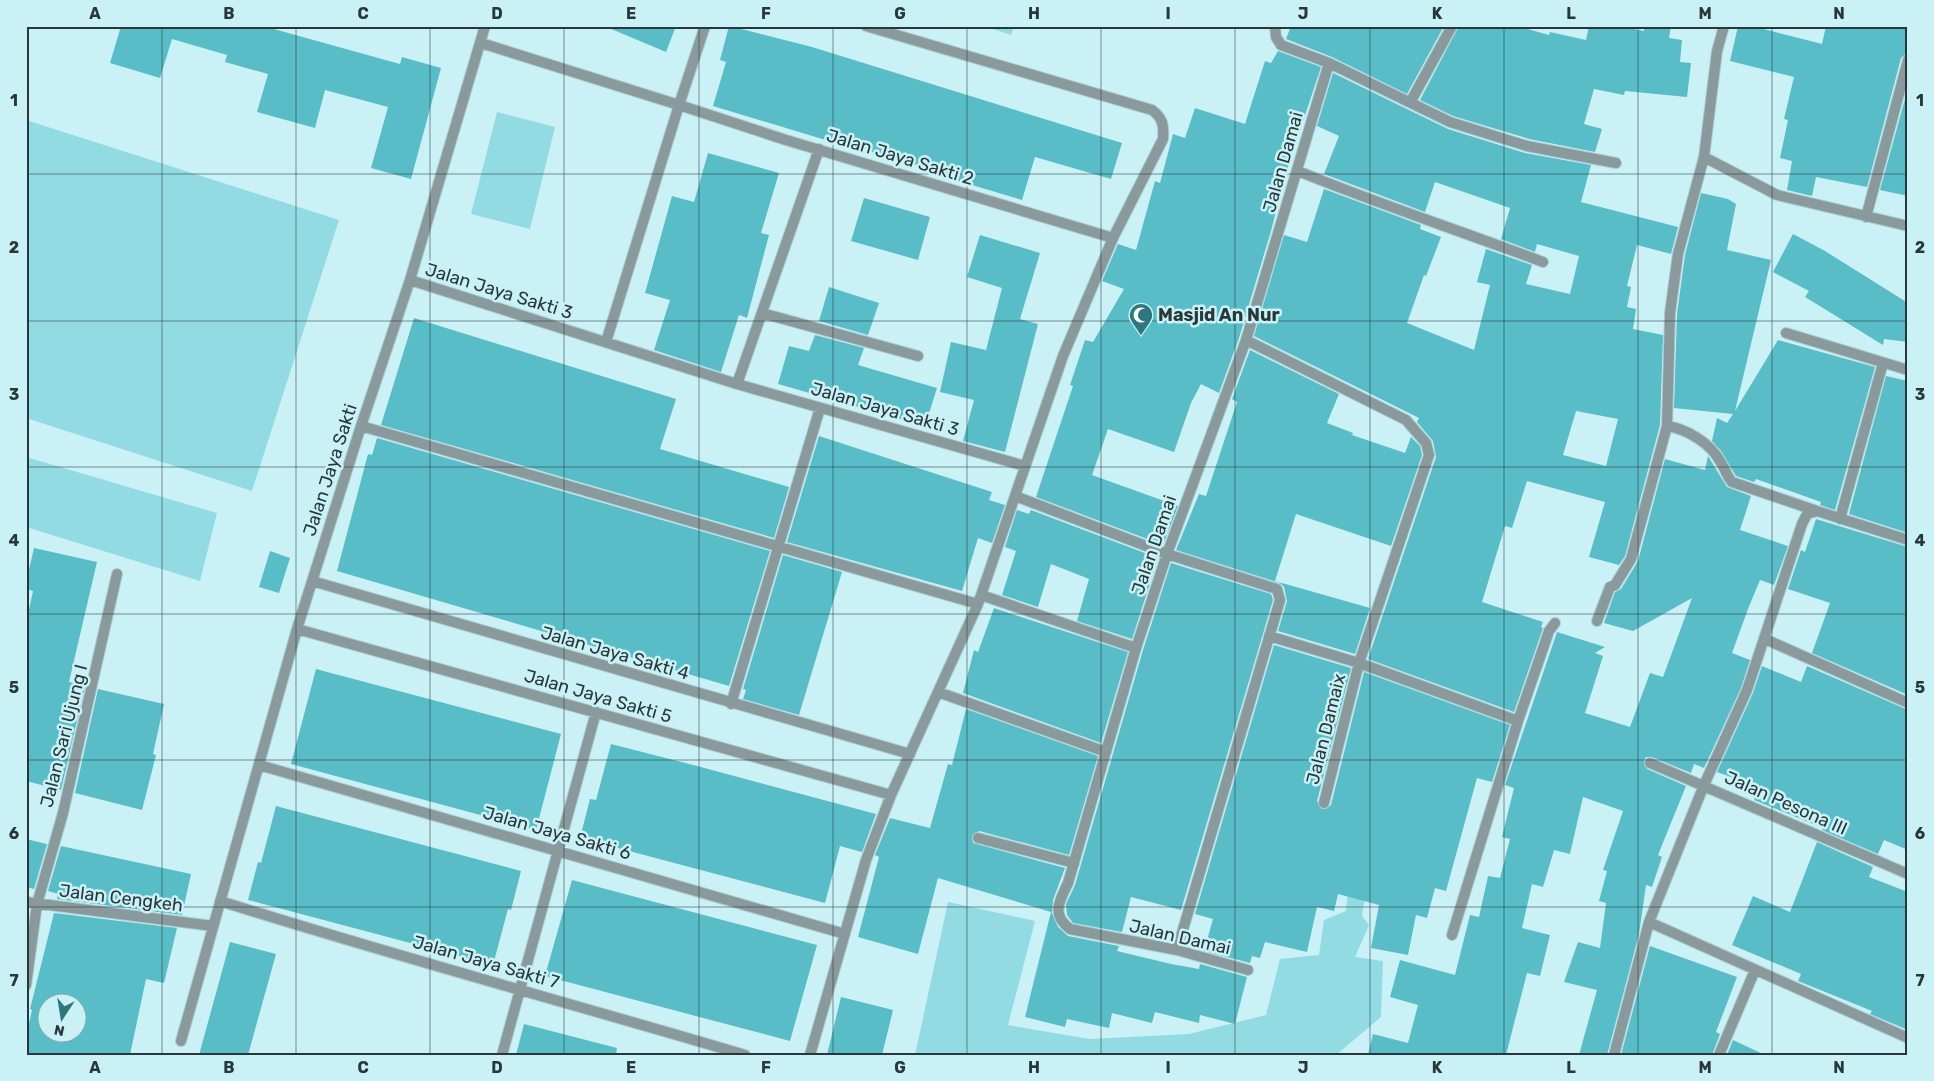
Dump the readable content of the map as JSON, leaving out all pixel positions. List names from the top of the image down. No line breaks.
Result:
{"streets":{"street":["Jalan Jaya Sakti 2","Jalan Damai","Jalan Jaya Sakti 3","Jalan Jaya Sakti","Jalan Jaya Sakti 4","Jalan Jaya Sakti 5","Jalan Damaix","Jalan Sari Ujung I","Jalan Pesona III","Jalan Jaya Sakti 6","Jalan Cengkeh","Jalan Jaya Sakti 7"]},"crossings":[["Jalan Jaya Sakti 2","Jalan Jaya Sakti"],["Jalan Damai","Jalan Damaix"],["Jalan Jaya Sakti 3","Jalan Jaya Sakti"],["Jalan Jaya Sakti","Jalan Jaya Sakti 4"],["Jalan Jaya Sakti","Jalan Jaya Sakti 5"],["Jalan Jaya Sakti","Jalan Jaya Sakti 6"],["Jalan Jaya Sakti","Jalan Cengkeh"],["Jalan Jaya Sakti","Jalan Jaya Sakti 7"],["Jalan Sari Ujung I","Jalan Cengkeh"]],"places":{"mosque":["Masjid An Nur"]},"north":"bottom","grid":{"columns":["A","B","C","D","E","F","G","H","I","J","K","L","M","N"],"rows":["1","2","3","4","5","6","7"]}}
